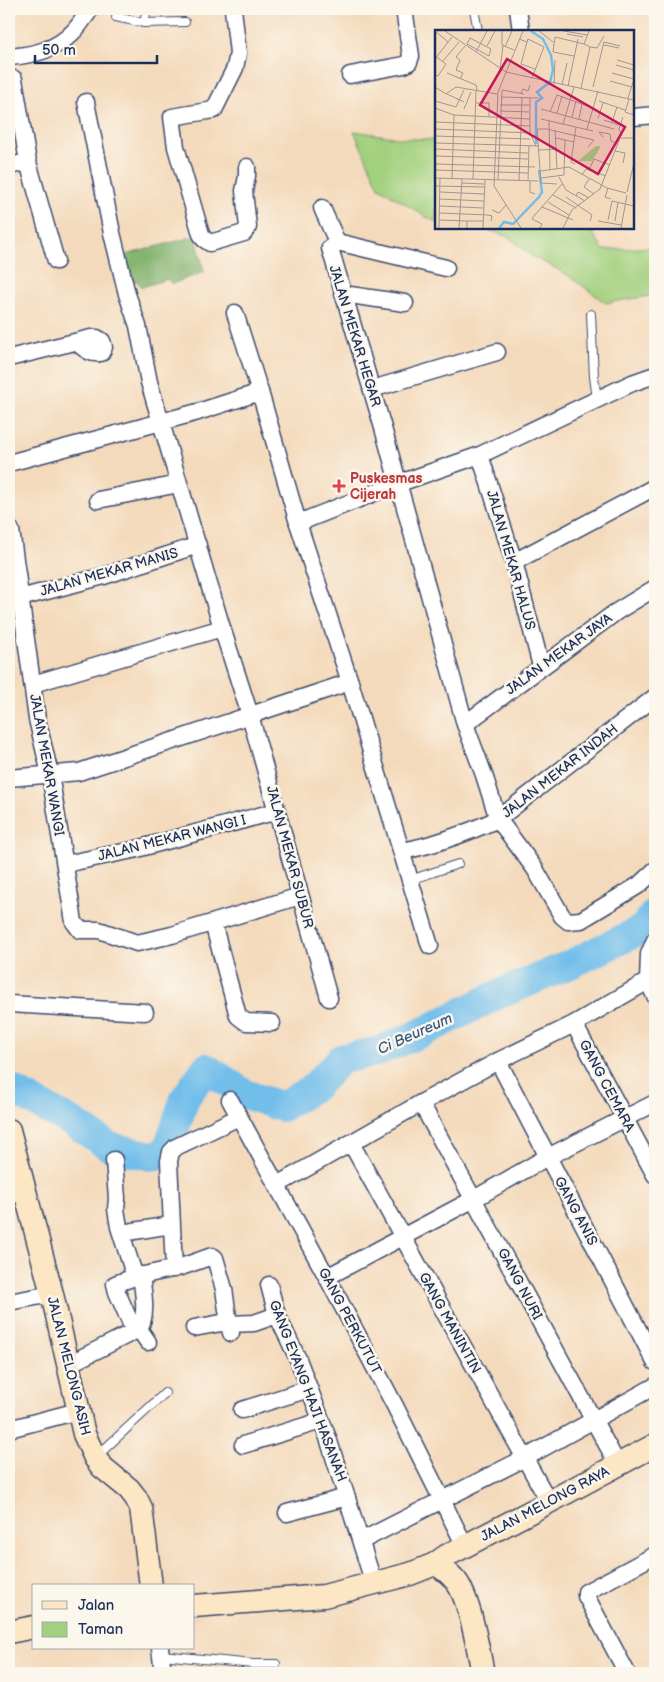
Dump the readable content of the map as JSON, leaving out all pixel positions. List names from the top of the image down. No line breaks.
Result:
{"streets":{"main road":["JALAN MELONG ASIH","JALAN MELONG RAYA"],"street":["JALAN MEKAR HEGAR","JALAN MEKAR HALUS","JALAN MEKAR MANIS","JALAN MEKAR JAYA","JALAN MEKAR WANGI","JALAN MEKAR INDAH","JALAN MEKAR WANGI I","JALAN MEKAR SUBUR","GANG CEMARA","GANG ANIS","GANG NURI","GANG PERKUTUT","GANG MANINTIN","GANG EYANG HAJI HASANAH"]},"crossings":[["JALAN MEKAR HEGAR","JALAN MEKAR JAYA"],["JALAN MEKAR HEGAR","JALAN MEKAR INDAH"],["JALAN MEKAR HALUS","JALAN MEKAR JAYA"],["JALAN MEKAR MANIS","JALAN MEKAR WANGI"],["JALAN MEKAR MANIS","JALAN MEKAR SUBUR"],["JALAN MEKAR WANGI","JALAN MEKAR WANGI I"],["JALAN MEKAR WANGI I","JALAN MEKAR SUBUR"],["GANG NURI","JALAN MELONG RAYA"],["GANG PERKUTUT","JALAN MELONG RAYA"],["GANG MANINTIN","JALAN MELONG RAYA"],["GANG EYANG HAJI HASANAH","JALAN MELONG RAYA"]],"water":["Ci Beureum"],"places":{"health":["Puskesmas Cijerah"]},"legend":["Jalan","Taman"],"scale_bar":"50 m"}
